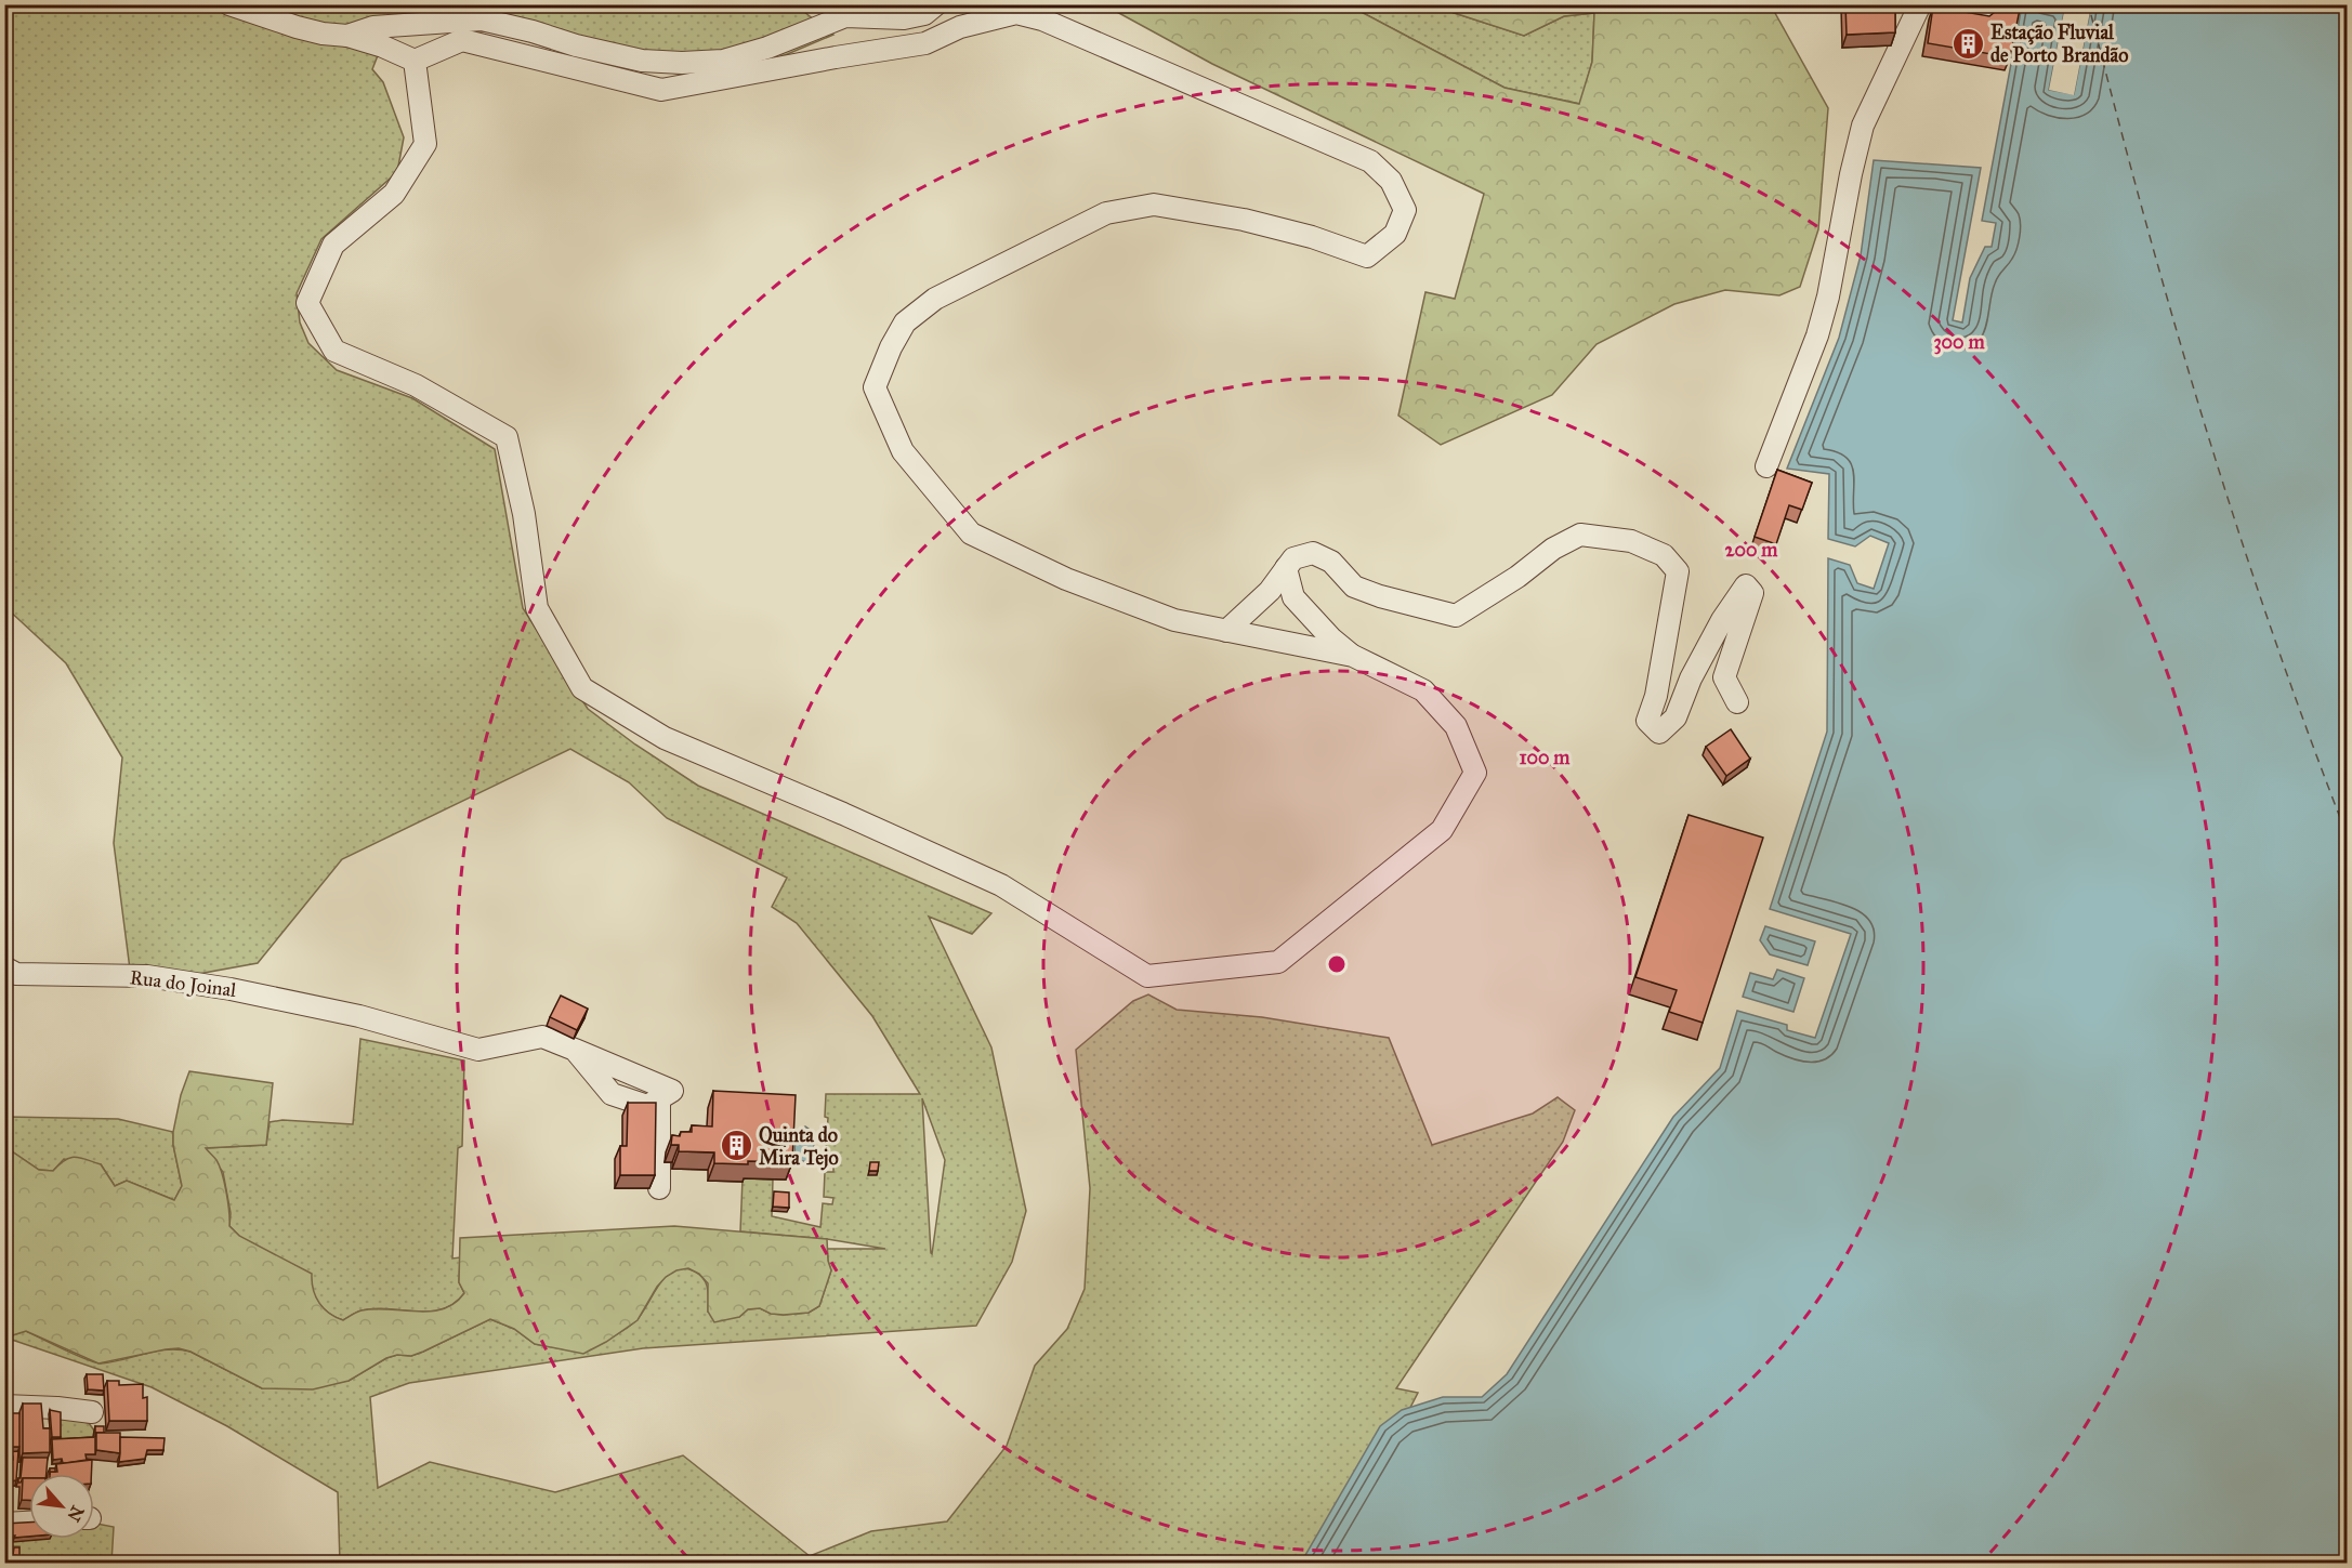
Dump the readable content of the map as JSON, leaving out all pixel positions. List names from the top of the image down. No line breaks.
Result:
{"streets":{"street":["Rua do Joinal"]},"places":{"building":["Estação Fluvial de Porto Brandão","Quinta do Mira Tejo"]},"north":"bottom right","rings":["300 m","200 m","100 m"]}
